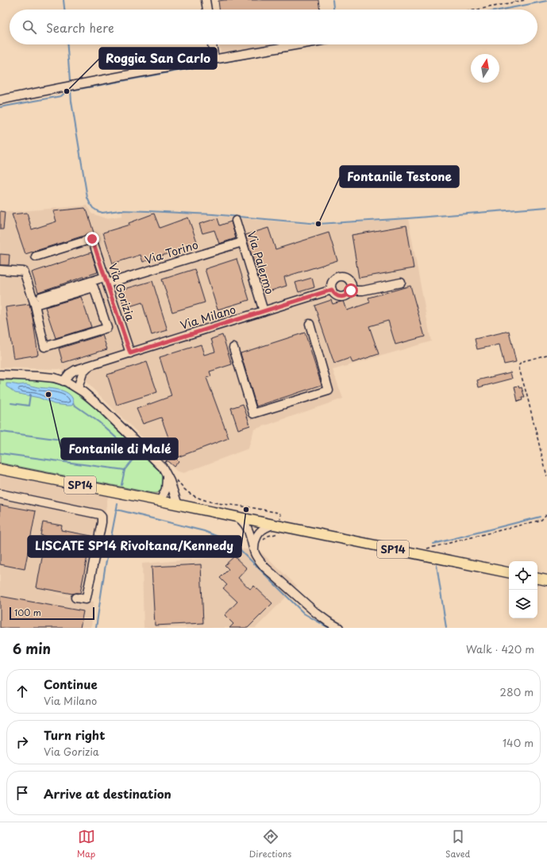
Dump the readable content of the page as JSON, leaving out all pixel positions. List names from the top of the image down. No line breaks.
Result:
{"streets":{"main road":["SP14"],"street":["Via Torino","Via Palermo","Via Gorizia","Via Milano"]},"crossings":[["Via Torino","Via Palermo"],["Via Torino","Via Gorizia"],["Via Palermo","Via Milano"],["Via Gorizia","Via Milano"]],"places":["Roggia San Carlo","Fontanile Testone","Fontanile di Malé","LISCATE SP14 Rivoltana/Kennedy"],"scale_bar":"100 m","north":"top","page":{"search":"Search here","scale":"100 m","heading":["6 min","Walk · 420 m"],"list":[["Continue","Via Milano","280 m"],["Turn right","Via Gorizia","140 m"],"Arrive at destination"],"nav":["Map","Directions","Saved"]}}
